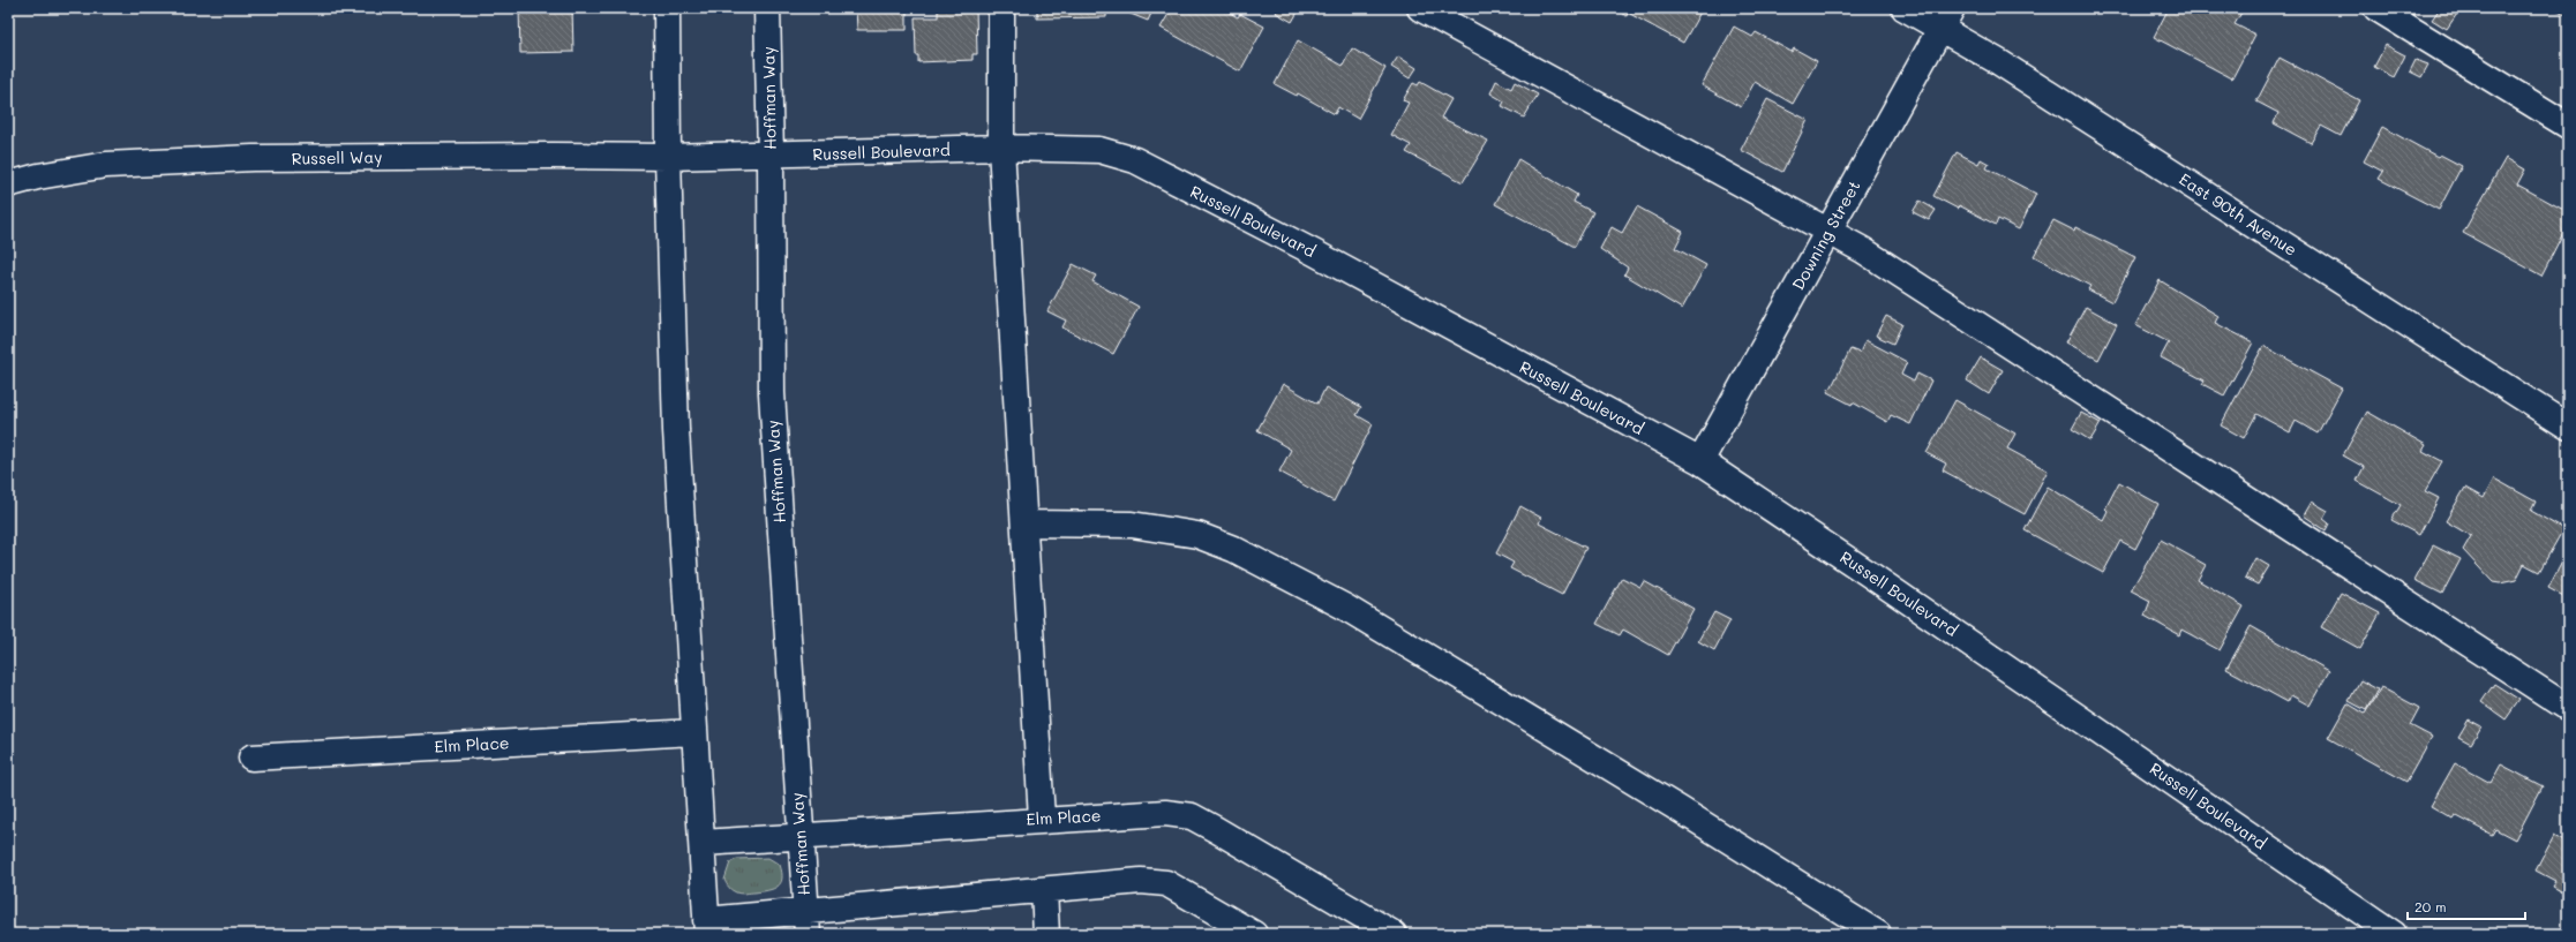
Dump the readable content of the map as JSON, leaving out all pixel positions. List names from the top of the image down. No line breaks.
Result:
{"streets":{"street":["Hoffman Way","Russell Boulevard","Russell Way","East 90th Avenue","Downing Street","Elm Place"]},"crossings":[["Hoffman Way","Russell Boulevard"],["Hoffman Way","Elm Place"],["Russell Boulevard","Russell Way"],["Russell Boulevard","Downing Street"],["East 90th Avenue","Downing Street"]],"scale_bar":"20 m"}
